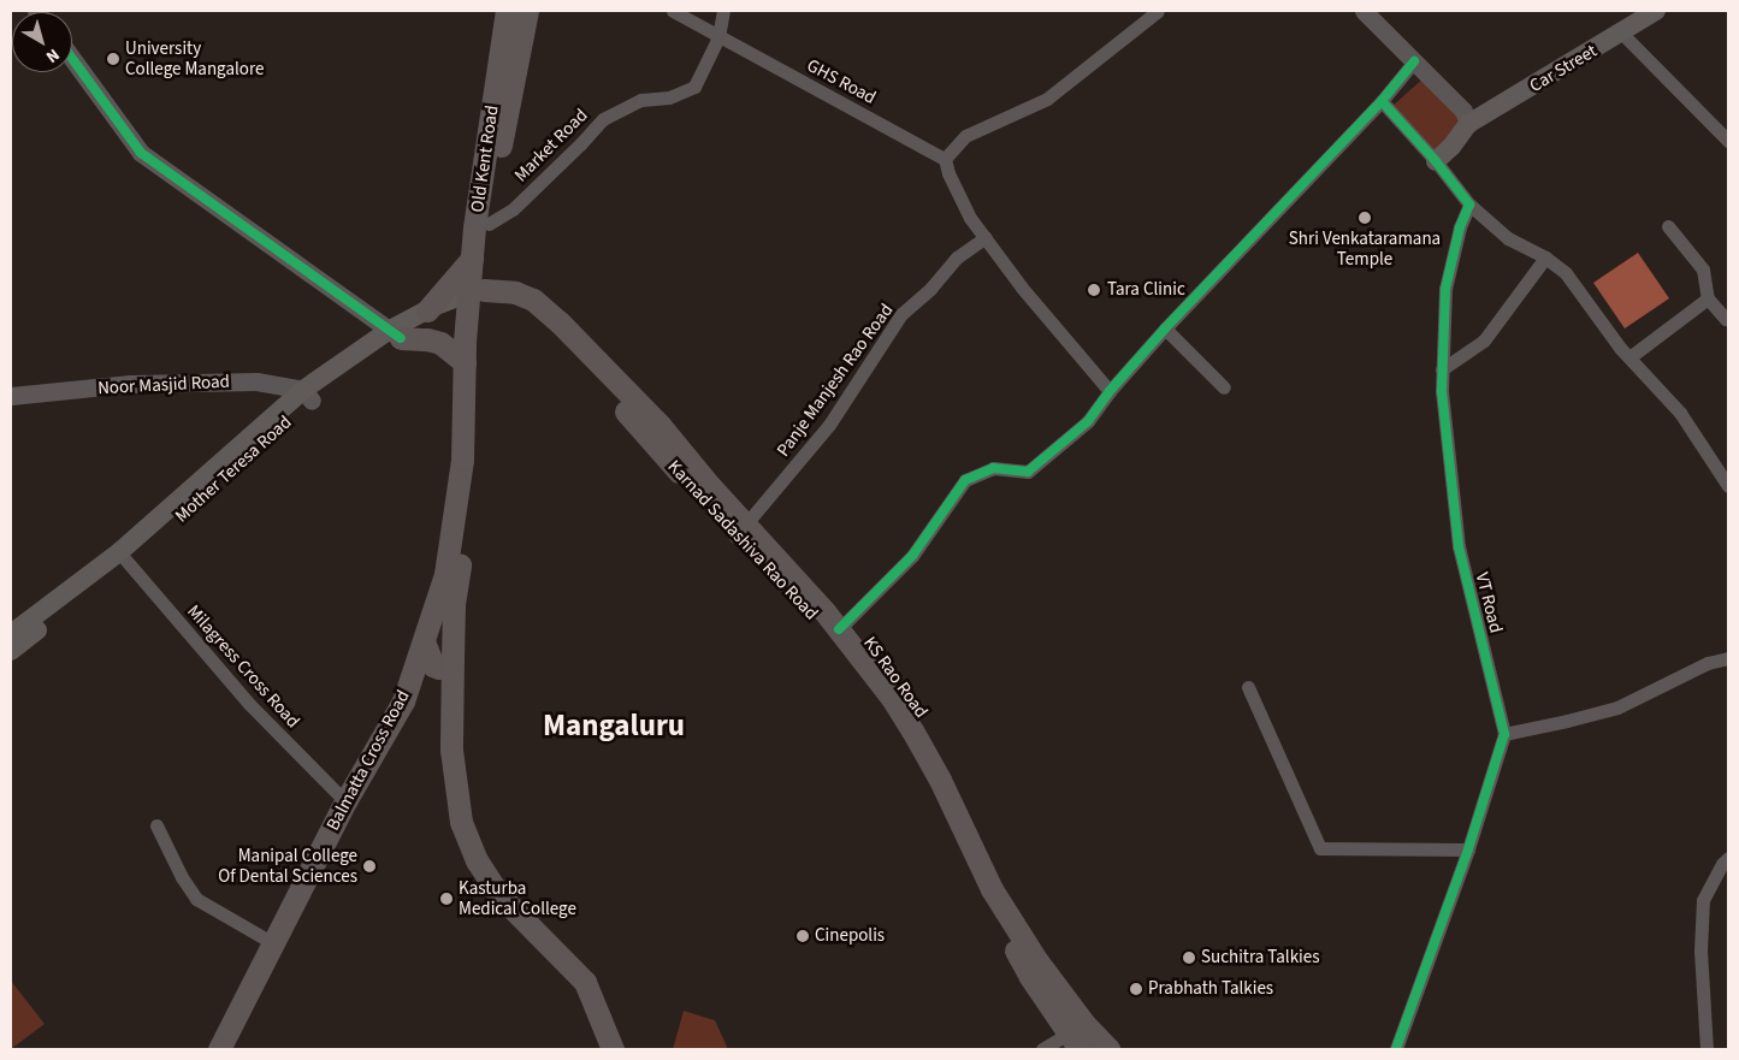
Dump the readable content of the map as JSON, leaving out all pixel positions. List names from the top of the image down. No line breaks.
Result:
{"streets":{"main road":["Car Street","Old Kent Road","Karnad Sadashiva Rao Road","KS Rao Road","Balmatta Cross Road"],"street":["GHS Road","Market Road","Panje Manjesh Rao Road","Noor Masjid Road","VT Road","Milagress Cross Road"]},"crossings":[["GHS Road","Market Road"],["Old Kent Road","Karnad Sadashiva Rao Road"],["Old Kent Road","Balmatta Cross Road"],["Panje Manjesh Rao Road","Karnad Sadashiva Rao Road"],["Panje Manjesh Rao Road","KS Rao Road"],["Karnad Sadashiva Rao Road","KS Rao Road"],["Karnad Sadashiva Rao Road","Balmatta Cross Road"],["Milagress Cross Road","Balmatta Cross Road"]],"districts":["Mangaluru"],"places":["University College Mangalore","Shri Venkataramana Temple","Tara Clinic","Manipal College Of Dental Sciences","Kasturba Medical College","Cinepolis","Suchitra Talkies","Prabhath Talkies"],"north":"bottom right"}
